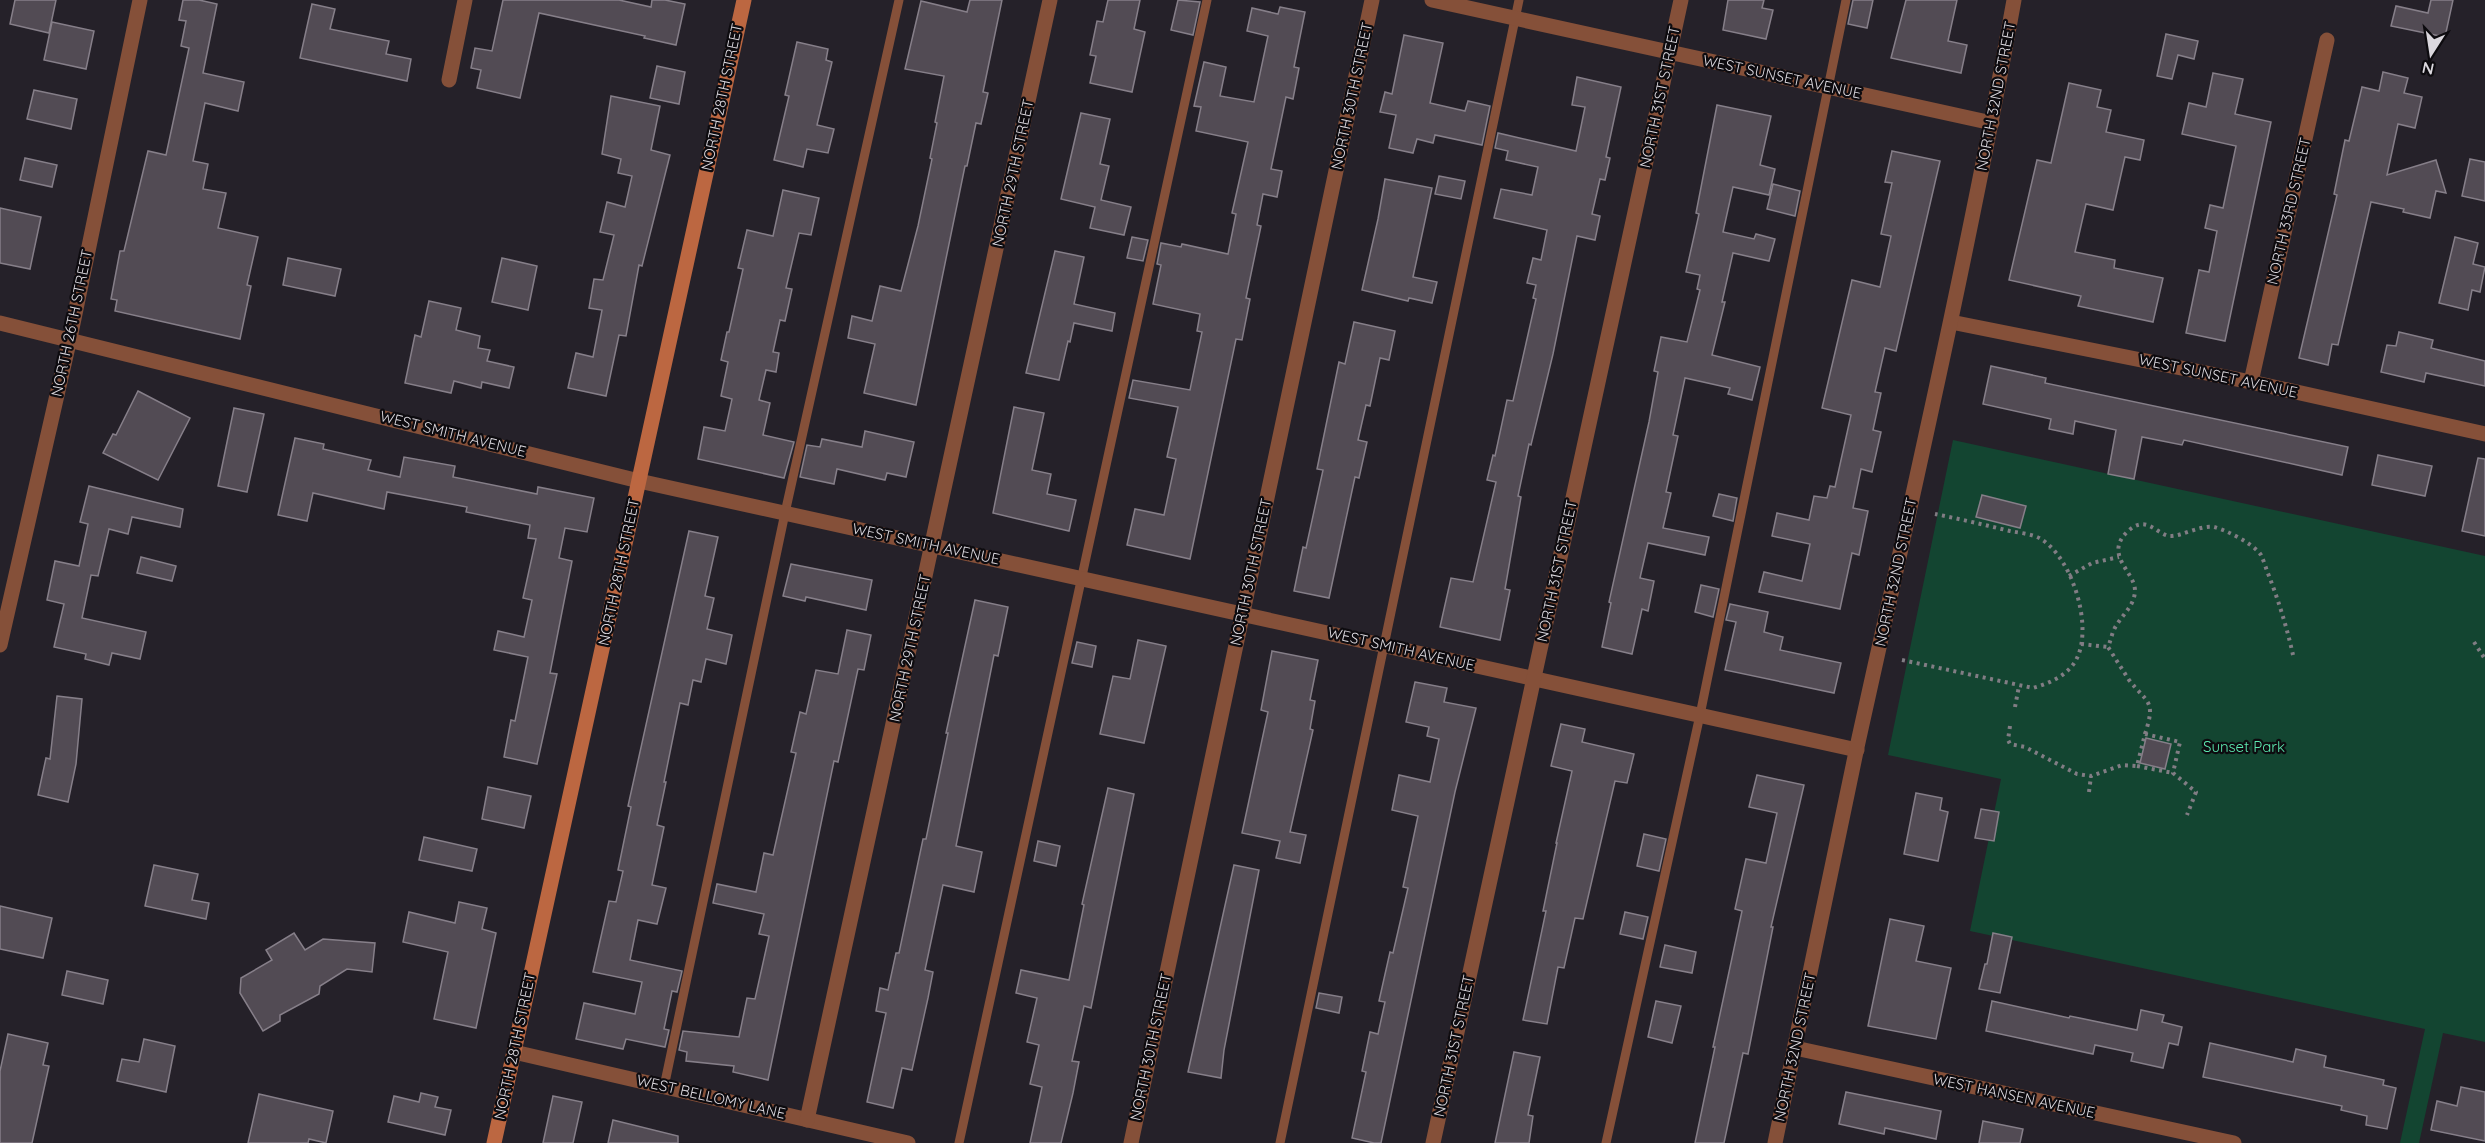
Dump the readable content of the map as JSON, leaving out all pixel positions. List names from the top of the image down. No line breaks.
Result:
{"streets":{"street":["WEST SUNSET AVENUE","NORTH 30TH STREET","NORTH 32ND STREET","NORTH 28TH STREET","NORTH 31ST STREET","NORTH 29TH STREET","NORTH 33RD STREET","NORTH 26TH STREET","WEST SMITH AVENUE","WEST HANSEN AVENUE","WEST BELLOMY LANE"]},"crossings":[["WEST SUNSET AVENUE","NORTH 32ND STREET"],["WEST SUNSET AVENUE","NORTH 31ST STREET"],["WEST SUNSET AVENUE","NORTH 33RD STREET"],["NORTH 30TH STREET","WEST SMITH AVENUE"],["NORTH 32ND STREET","WEST SMITH AVENUE"],["NORTH 32ND STREET","WEST HANSEN AVENUE"],["NORTH 28TH STREET","WEST SMITH AVENUE"],["NORTH 28TH STREET","WEST BELLOMY LANE"],["NORTH 31ST STREET","WEST SMITH AVENUE"],["NORTH 29TH STREET","WEST SMITH AVENUE"],["NORTH 29TH STREET","WEST BELLOMY LANE"],["NORTH 26TH STREET","WEST SMITH AVENUE"]],"parks":["Sunset Park"],"north":"bottom"}
